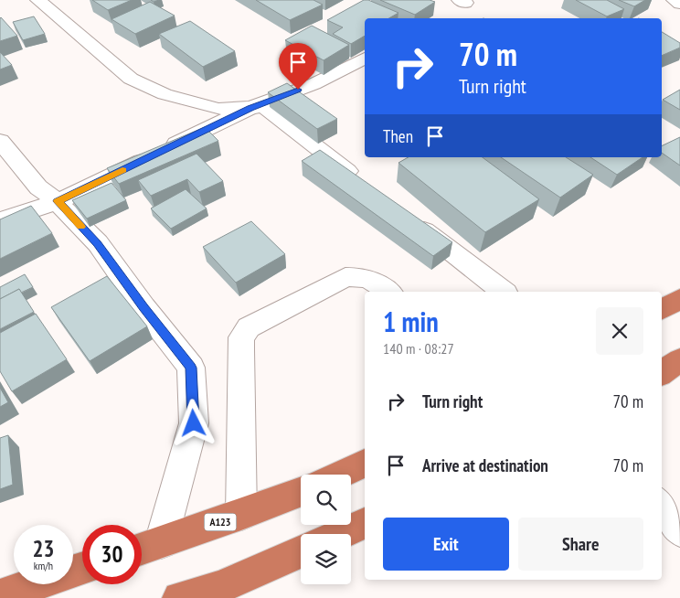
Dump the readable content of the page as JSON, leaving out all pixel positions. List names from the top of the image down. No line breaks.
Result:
{"streets":{"highway":["A123"]},"page":{"turn":["70 m","Turn right"],"then":"Then","heading":["1 min","140 m · 08:27"],"list":[{"name":"Turn right","value":"70 m"},{"name":"Arrive at destination","value":"70 m"}],"buttons":["Exit","Share"],"speed":"23 km/h","limit":"30"}}
